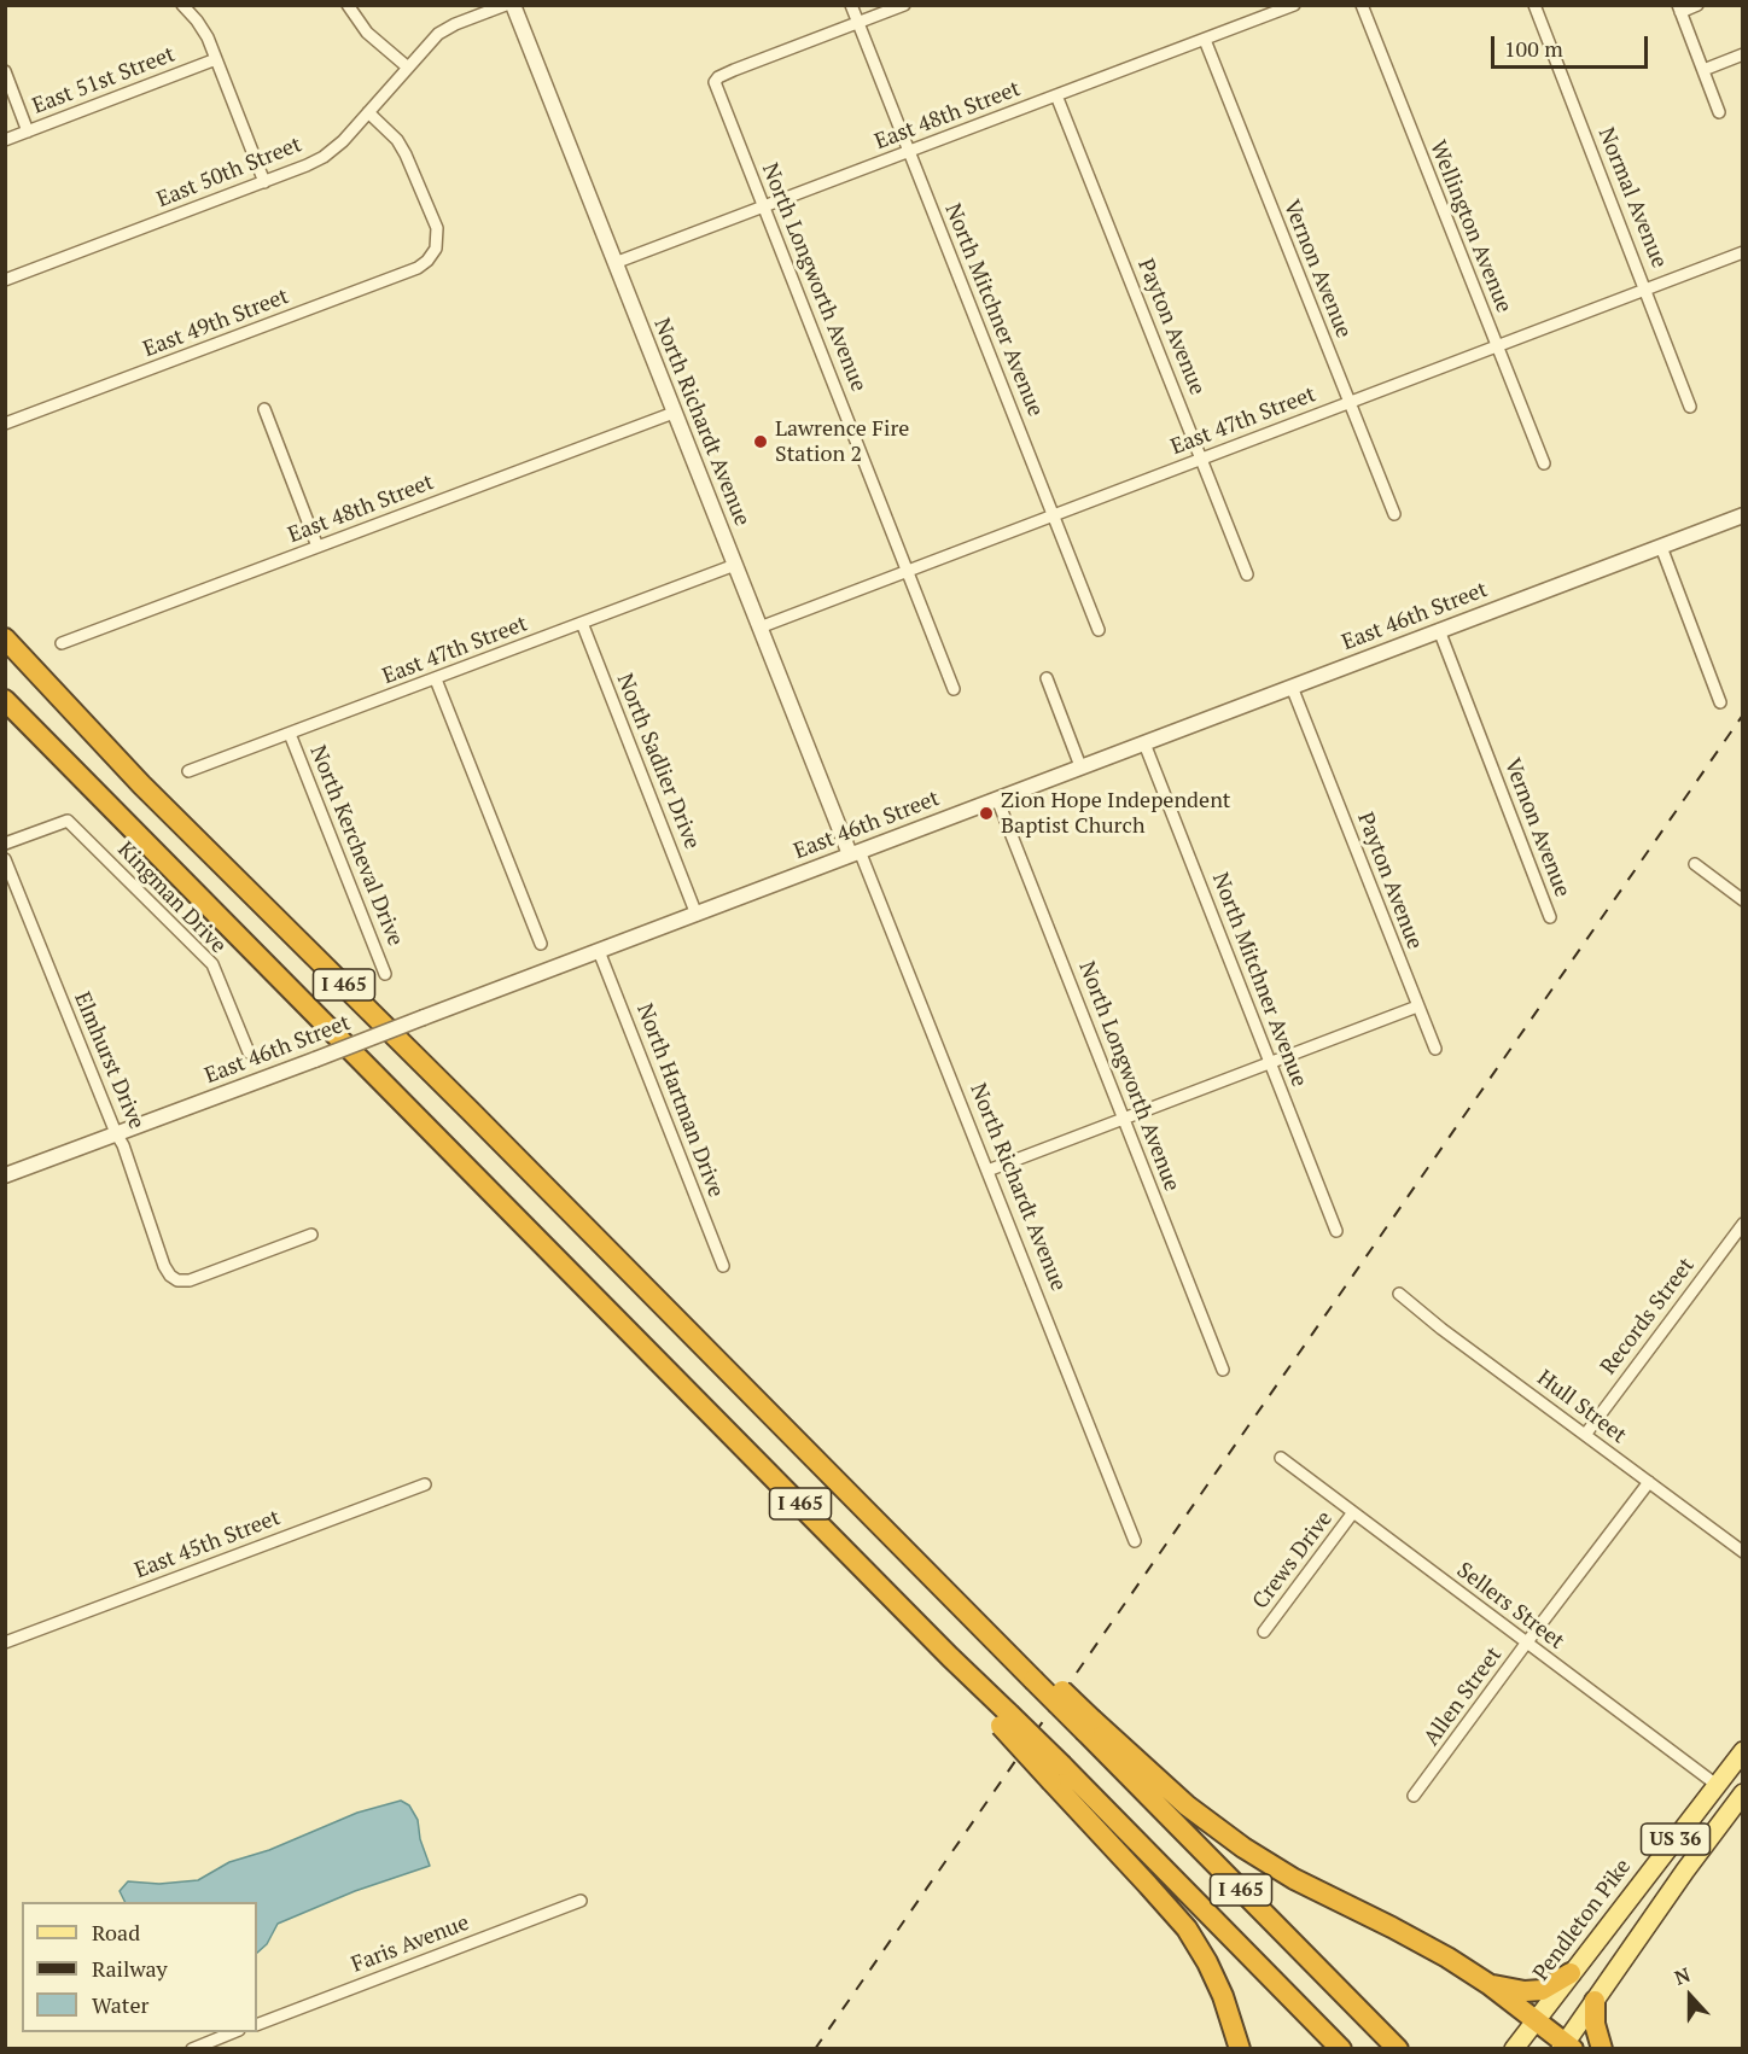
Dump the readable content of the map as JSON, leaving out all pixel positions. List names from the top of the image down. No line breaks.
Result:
{"streets":{"highway":["I 465"],"main road":["US 36","Pendleton Pike"],"street":["East 51st Street","East 48th Street","East 50th Street","Normal Avenue","Wellington Avenue","Vernon Avenue","North Longworth Avenue","North Mitchner Avenue","East 49th Street","Payton Avenue","East 47th Street","North Richardt Avenue","East 46th Street","North Sadlier Drive","North Kercheval Drive","Kingman Drive","Elmhurst Drive","North Hartman Drive","Records Street","Hull Street","East 45th Street","Crews Drive","Sellers Street","Allen Street","Faris Avenue"]},"crossings":[["East 48th Street","Vernon Avenue"],["East 48th Street","North Longworth Avenue"],["East 48th Street","North Mitchner Avenue"],["East 48th Street","Payton Avenue"],["East 48th Street","North Richardt Avenue"],["East 50th Street","East 49th Street"],["Normal Avenue","East 47th Street"],["Wellington Avenue","East 47th Street"],["Vernon Avenue","East 47th Street"],["Vernon Avenue","East 46th Street"],["North Longworth Avenue","North Mitchner Avenue"],["North Longworth Avenue","East 47th Street"],["North Longworth Avenue","East 46th Street"],["North Mitchner Avenue","East 47th Street"],["North Mitchner Avenue","East 46th Street"],["Payton Avenue","East 47th Street"],["Payton Avenue","East 46th Street"],["East 47th Street","North Richardt Avenue"],["East 47th Street","North Sadlier Drive"],["East 47th Street","North Kercheval Drive"],["North Richardt Avenue","East 46th Street"],["East 46th Street","North Sadlier Drive"],["East 46th Street","Elmhurst Drive"],["East 46th Street","North Hartman Drive"],["Records Street","Hull Street"],["Hull Street","Allen Street"],["Crews Drive","Sellers Street"],["Sellers Street","Allen Street"],["Sellers Street","Pendleton Pike"]],"places":["Lawrence Fire Station 2","Zion Hope Independent Baptist Church"],"legend":["Road","Railway","Water"],"scale_bar":"100 m","north":"top"}
